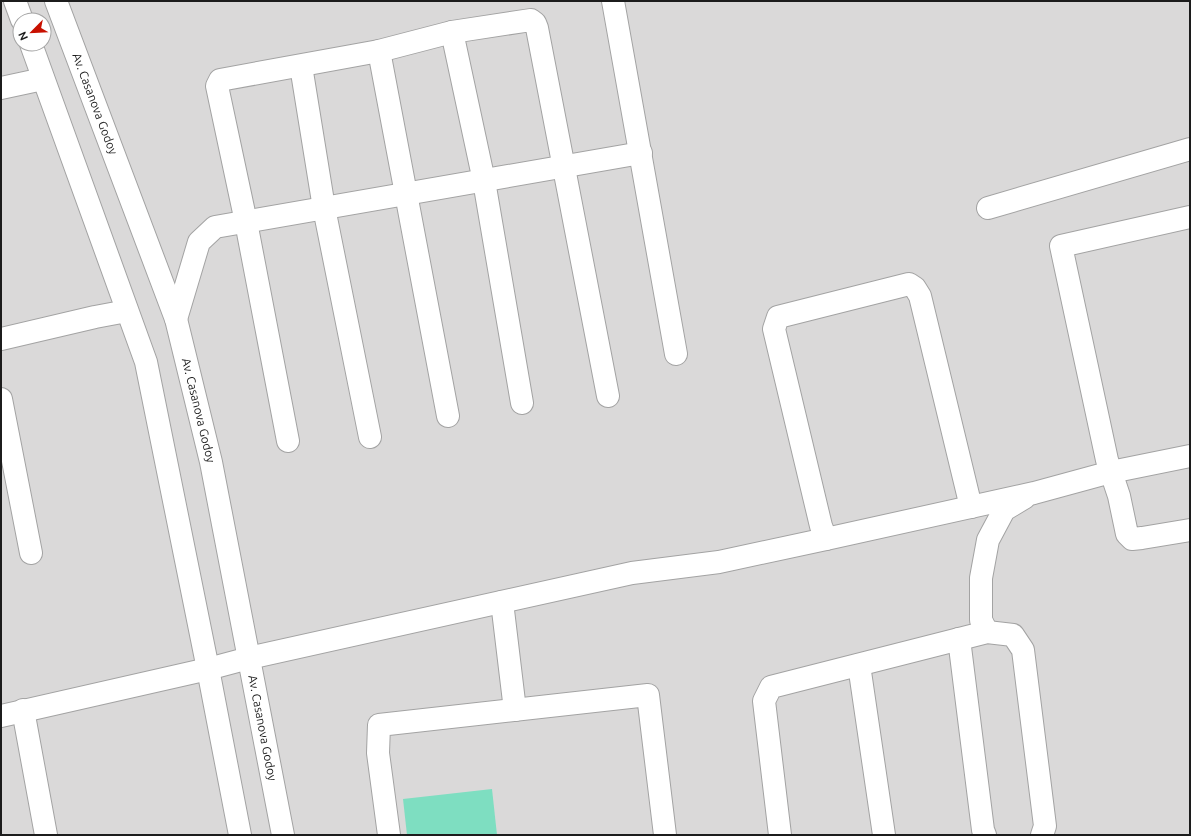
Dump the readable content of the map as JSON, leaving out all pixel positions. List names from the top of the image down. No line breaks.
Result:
{"streets":{"street":["Av. Casanova Godoy"]},"north":"bottom left"}
